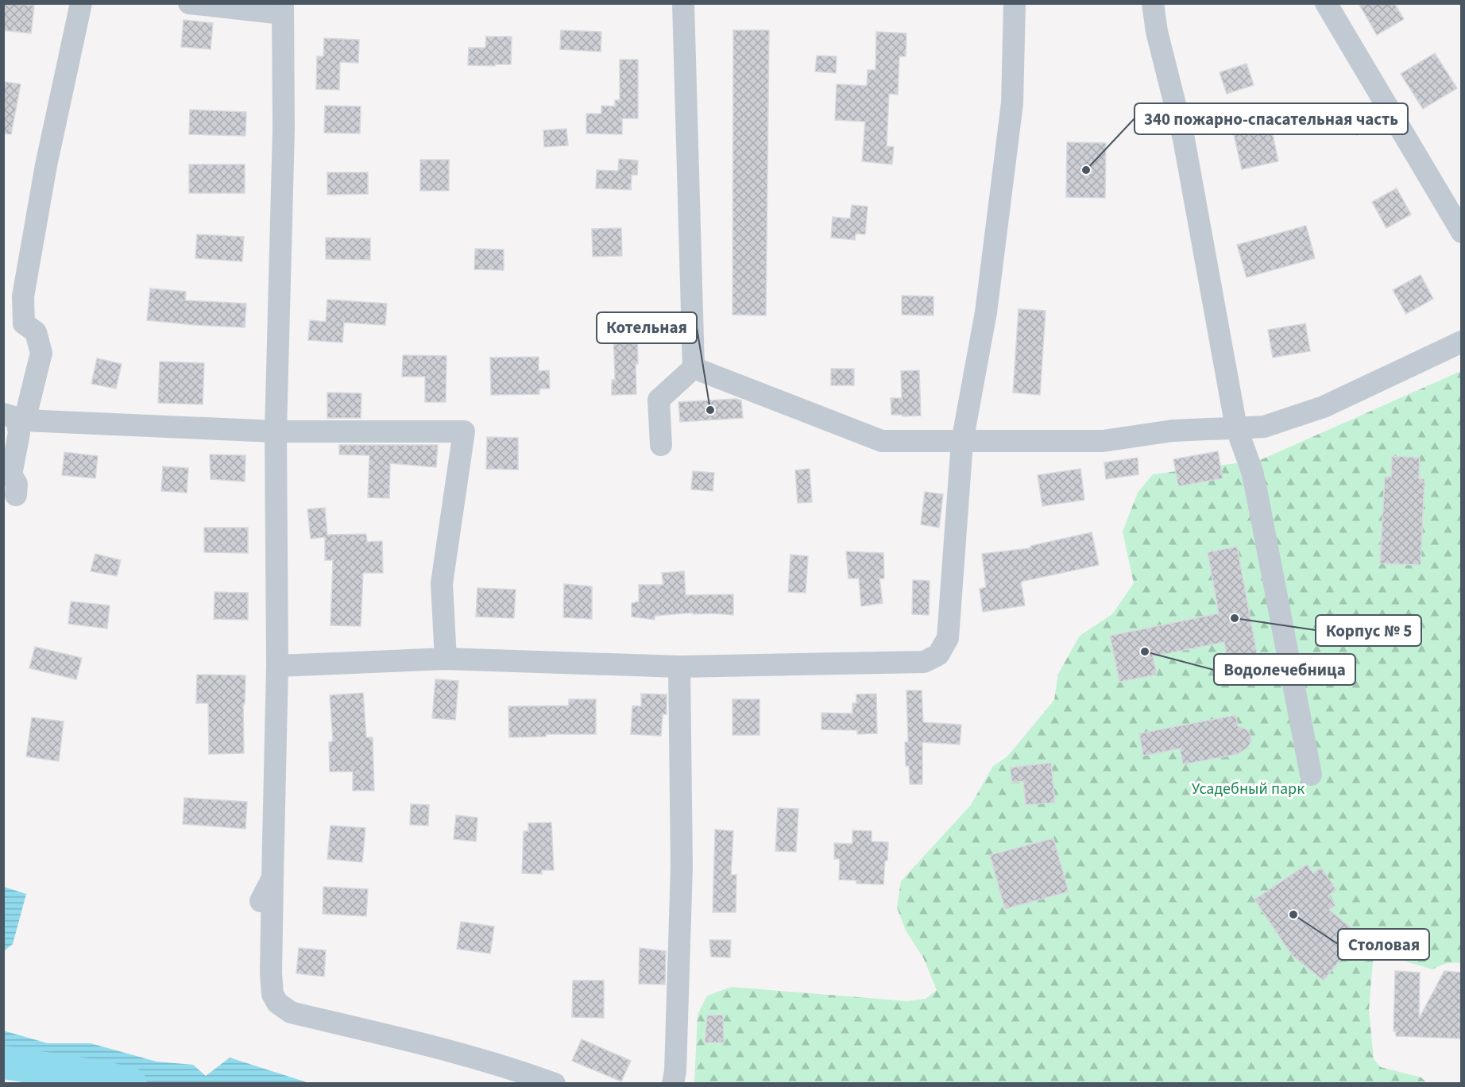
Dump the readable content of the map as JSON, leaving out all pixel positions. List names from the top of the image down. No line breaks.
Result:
{"parks":["Усадебный парк"],"places":["340 пожарно-спасательная часть","Котельная","Корпус № 5","Водолечебница","Столовая"]}
